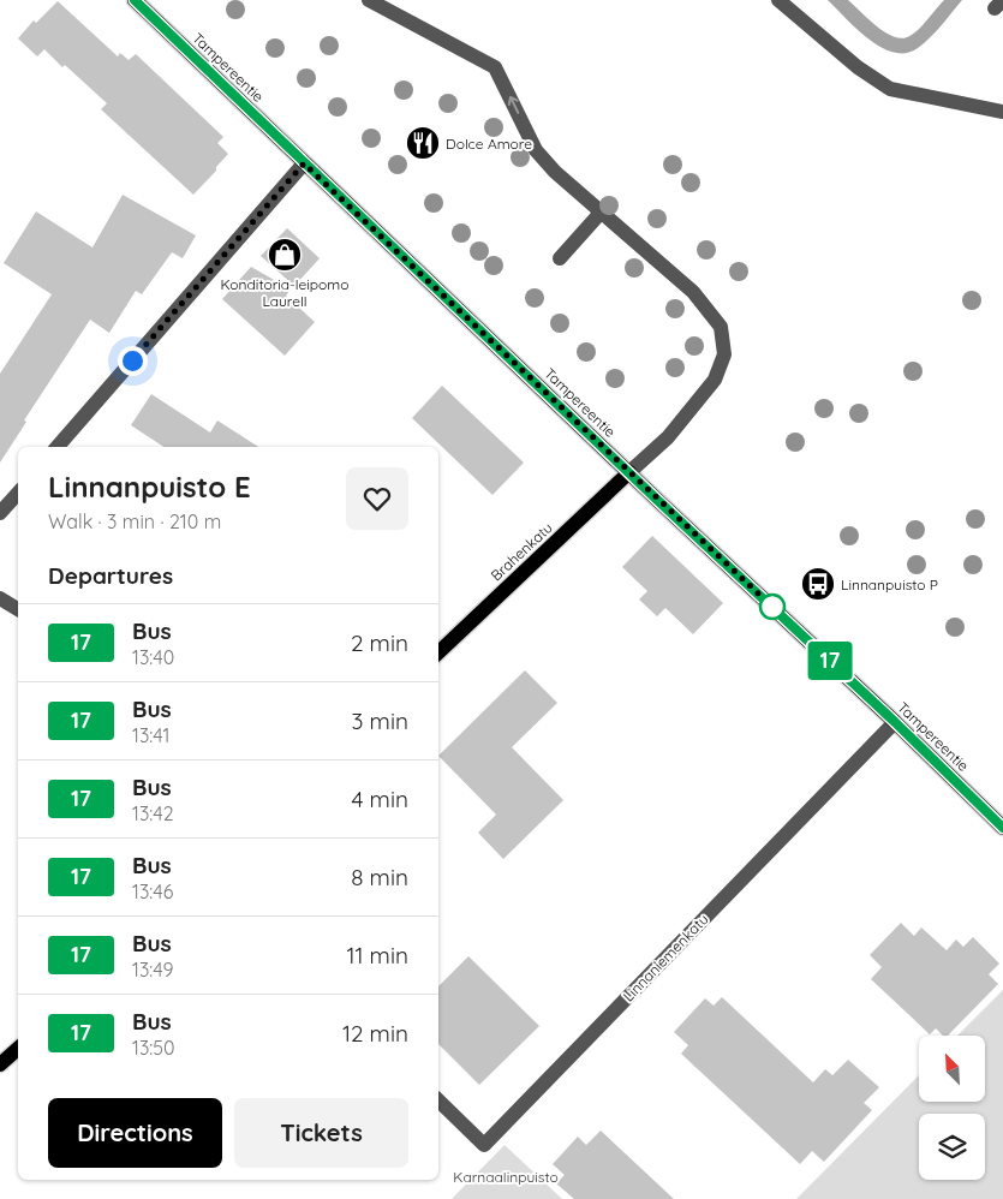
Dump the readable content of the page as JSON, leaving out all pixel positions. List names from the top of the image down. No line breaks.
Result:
{"streets":{"main road":["Tampereentie","Brahenkatu"],"street":["Linnaniemenkatu"]},"crossings":[["Tampereentie","Brahenkatu"],["Tampereentie","Linnaniemenkatu"]],"parks":["Karnaalinpuisto"],"places":{"restaurant":["Dolce Amore"],"shop":["Konditoria-leipomo Laurell"],"bus stop":["Linnanpuisto P"]},"lines":["bus line 17"],"north":"top left","page":{"on_map":"17","heading":[["Linnanpuisto E","Walk · 3 min · 210 m"],"Departures"],"list":[{"mark":"17","name":"Bus","note":"13:40","value":"2 min"},{"mark":"17","name":"Bus","note":"13:41","value":"3 min"},{"mark":"17","name":"Bus","note":"13:42","value":"4 min"},{"mark":"17","name":"Bus","note":"13:46","value":"8 min"},{"mark":"17","name":"Bus","note":"13:49","value":"11 min"},{"mark":"17","name":"Bus","note":"13:50","value":"12 min"}],"buttons":["Directions","Tickets"]}}
